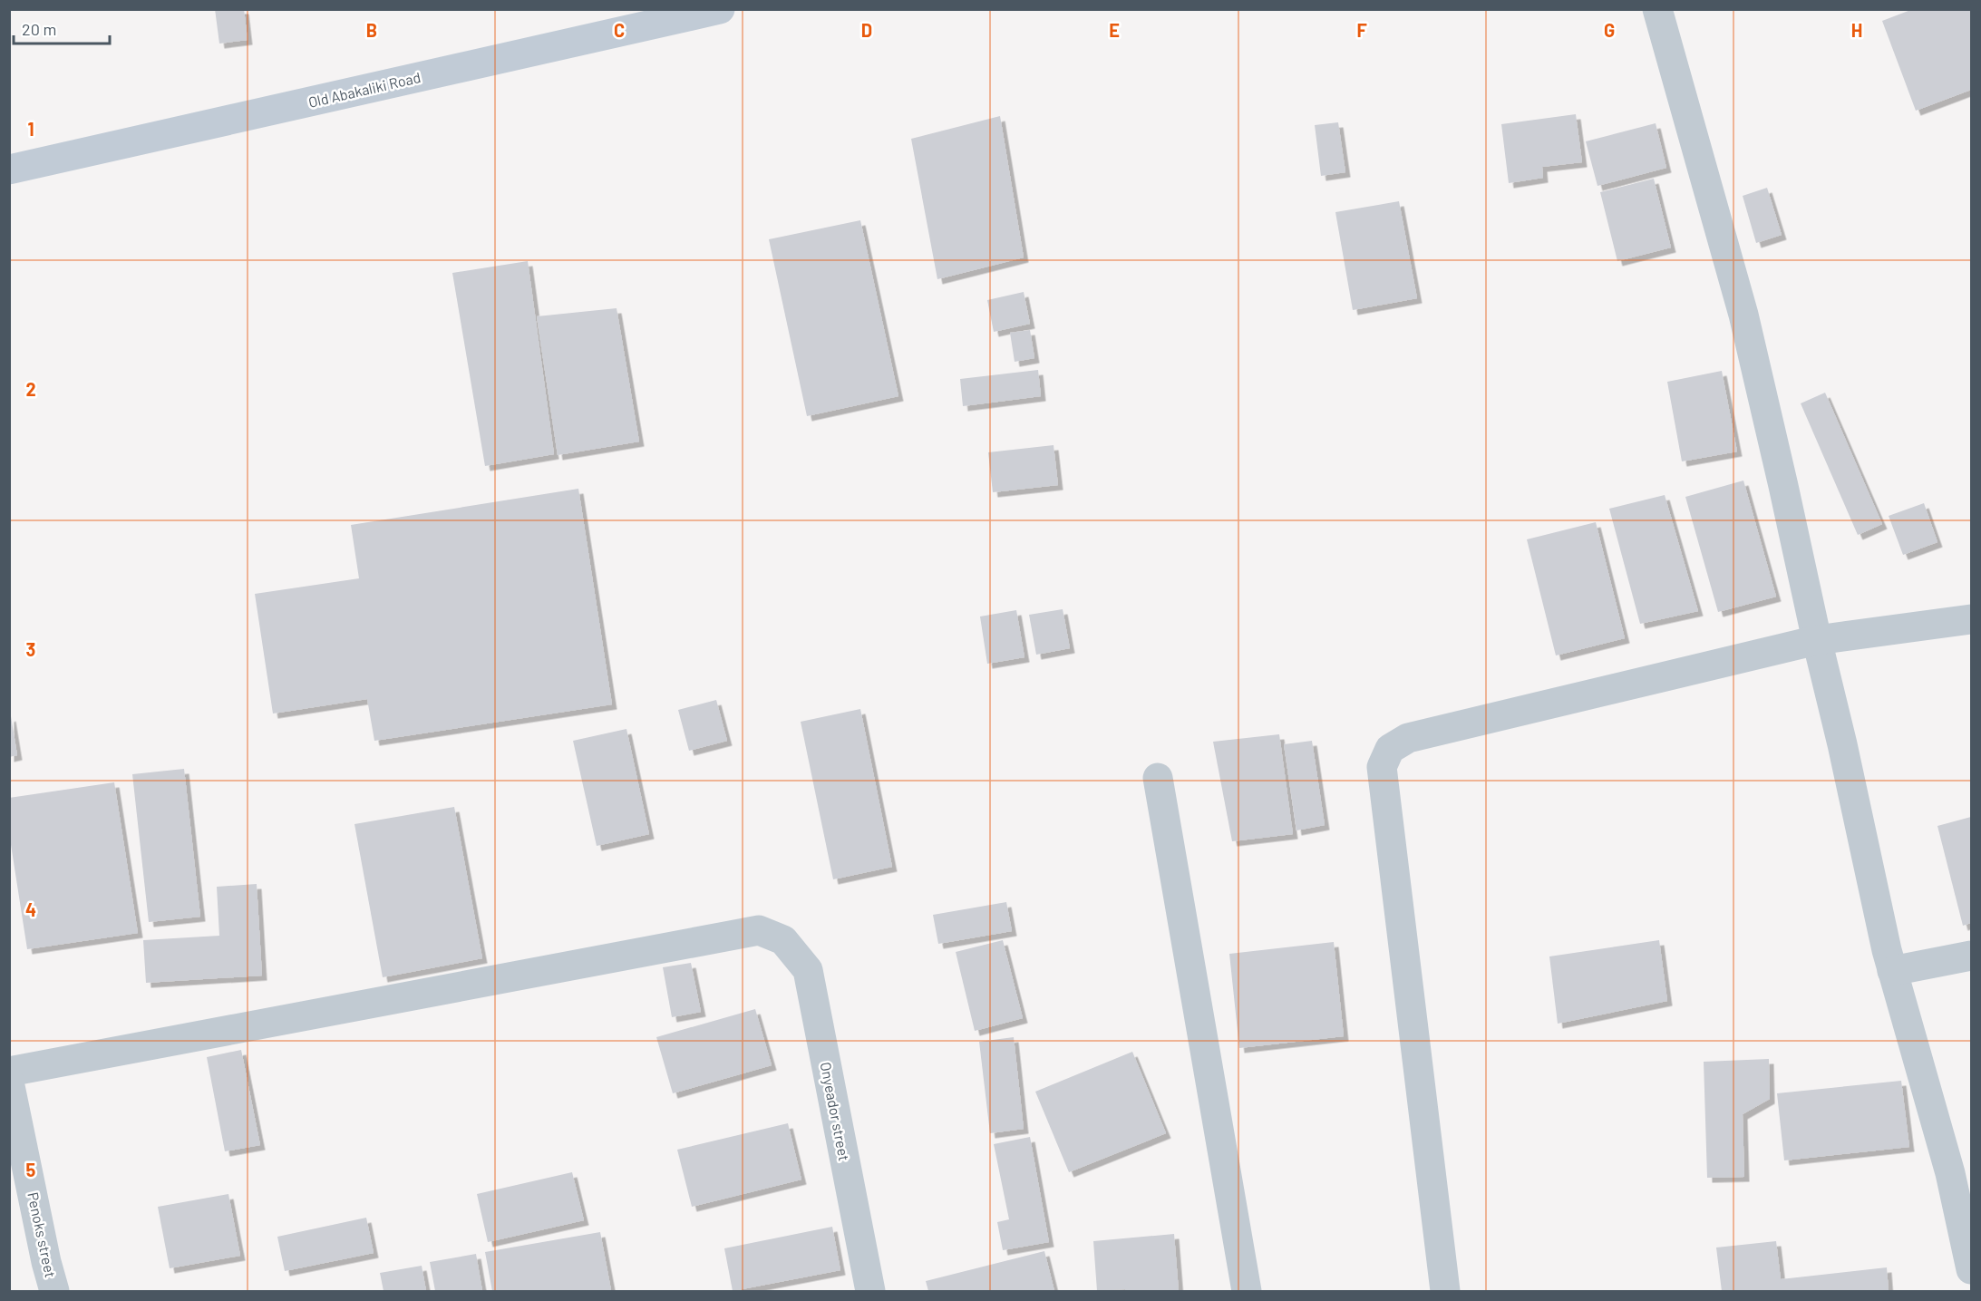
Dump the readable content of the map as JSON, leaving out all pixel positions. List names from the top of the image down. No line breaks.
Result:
{"streets":{"main road":["Old Abakaliki Road"],"street":["Onyeador street","Penoks street"]},"scale_bar":"20 m","grid":{"columns":["B","C","D","E","F","G","H"],"rows":["1","2","3","4","5"]}}
